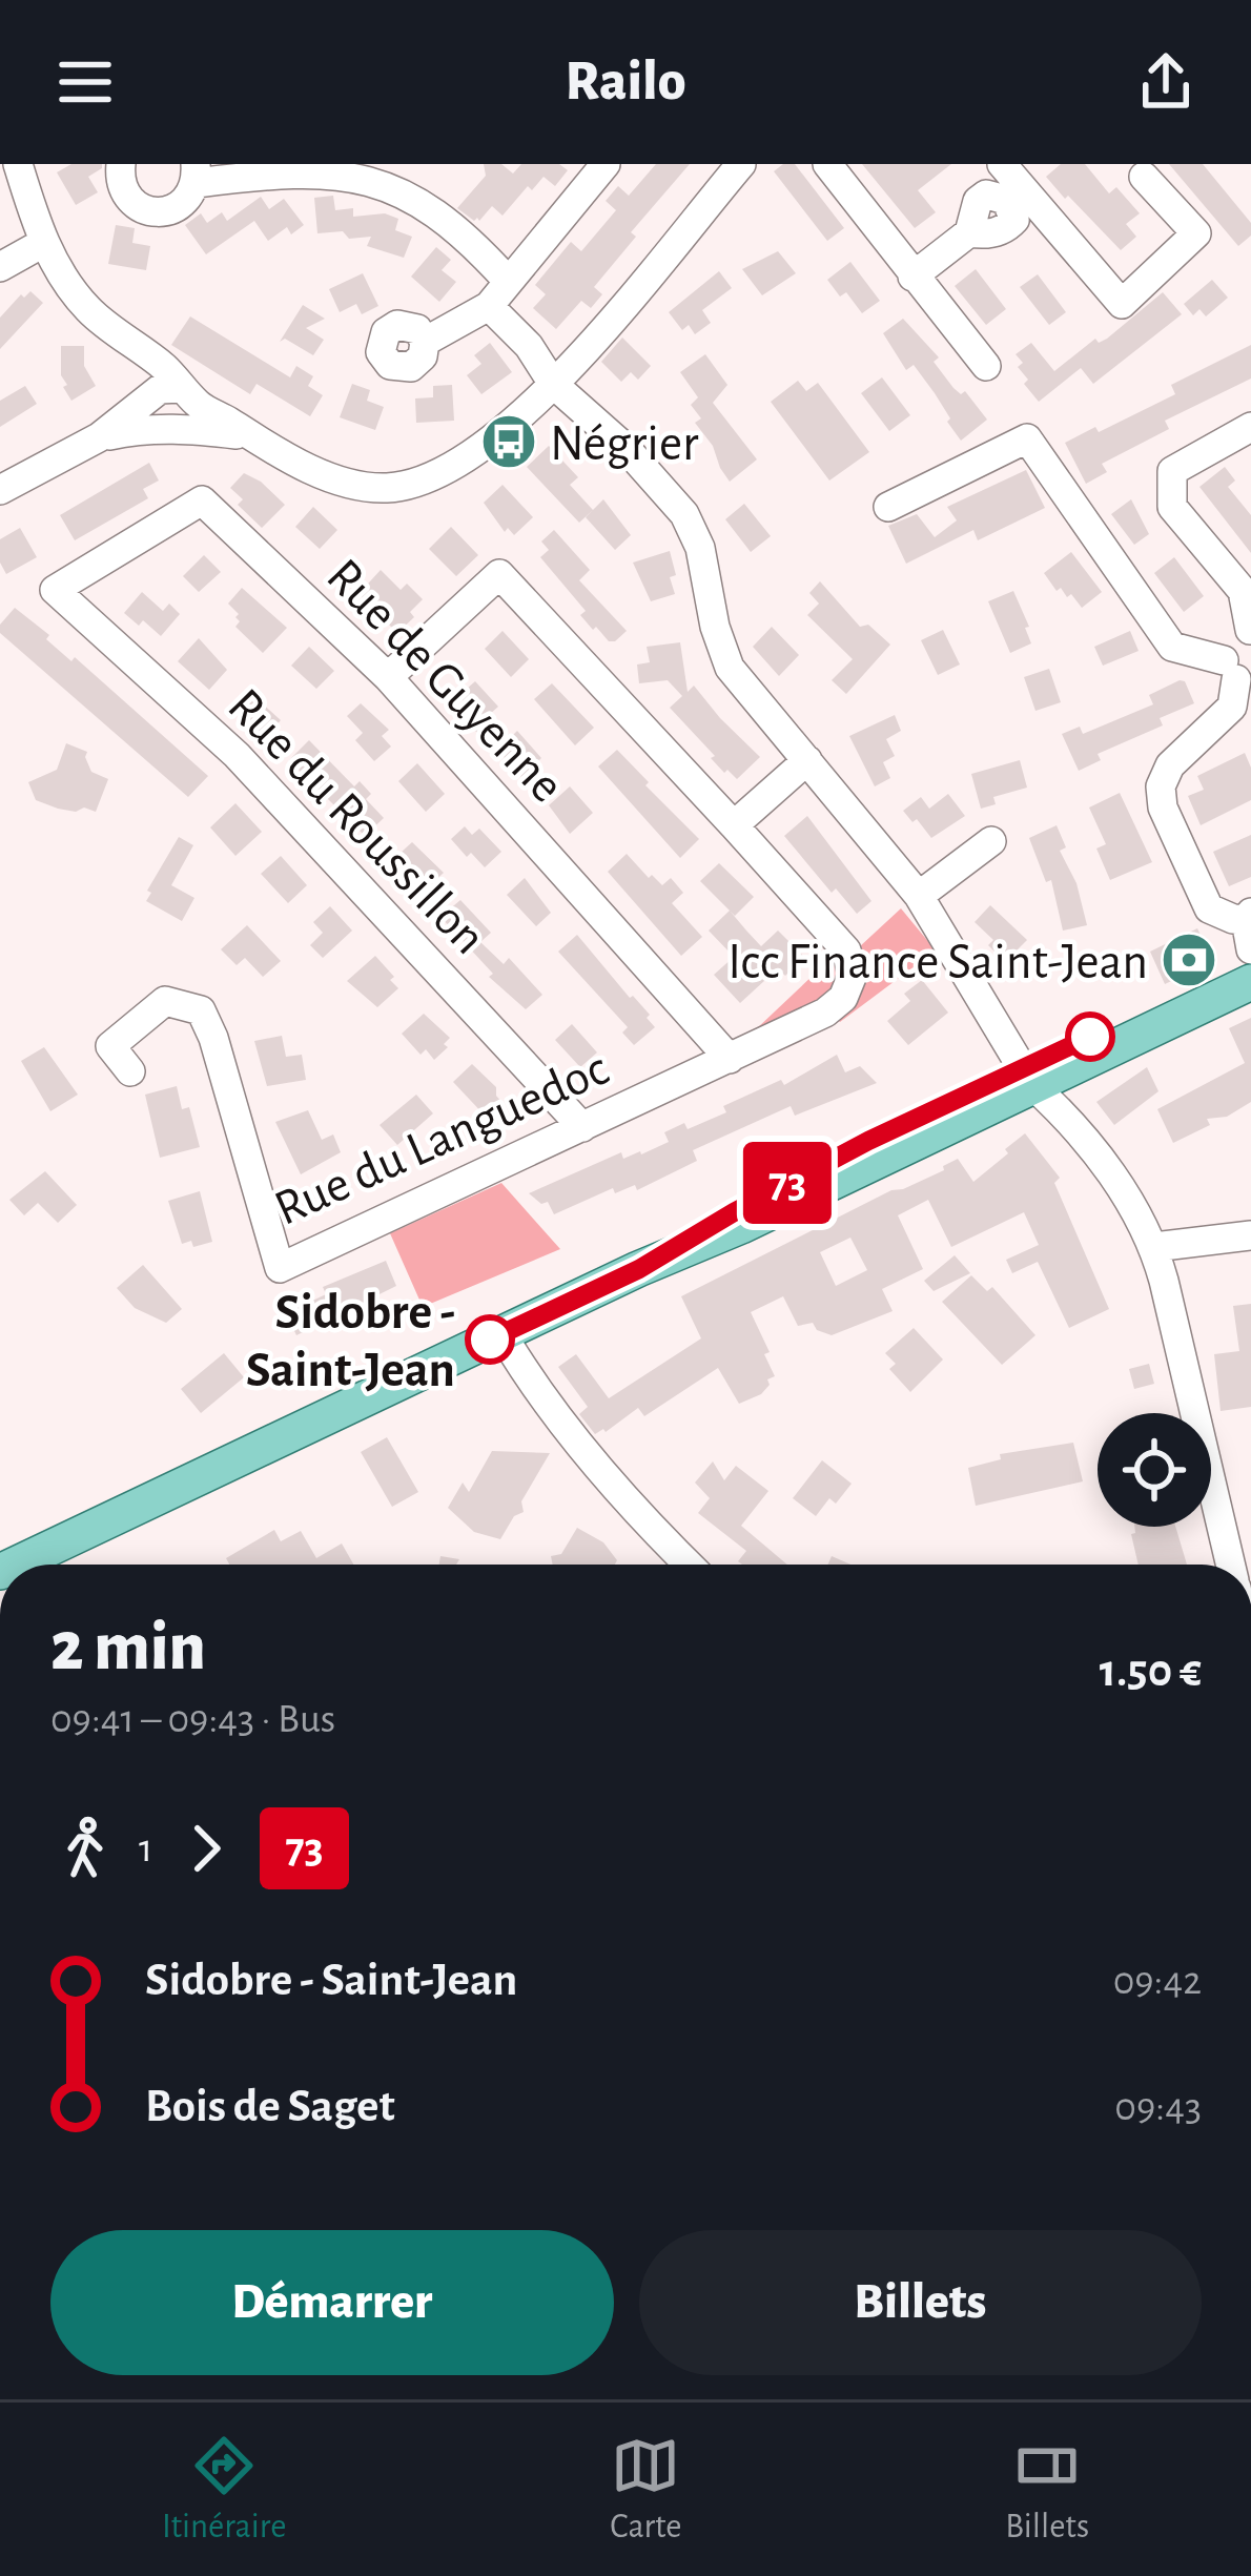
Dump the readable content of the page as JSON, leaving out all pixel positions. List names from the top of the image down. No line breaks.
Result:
{"streets":{"street":["Rue de Guyenne","Rue du Roussillon","Rue du Languedoc"]},"crossings":[["Rue de Guyenne","Rue du Roussillon"],["Rue de Guyenne","Rue du Languedoc"],["Rue du Roussillon","Rue du Languedoc"]],"places":{"bus stop":["Négrier"],"bank":["Icc Finance Saint-Jean"],"other":["Sidobre - Saint-Jean"]},"lines":["bus line 73"],"page":{"header":"Railo","on_map":"73","heading":["2 min","09:41 – 09:43 · Bus","1.50 €"],"legs":["1","73"],"list":[{"name":"Sidobre - Saint-Jean","value":"09:42"},{"name":"Bois de Saget","value":"09:43"}],"buttons":["Démarrer","Billets"],"tabs":["Itinéraire","Carte","Billets"]}}
